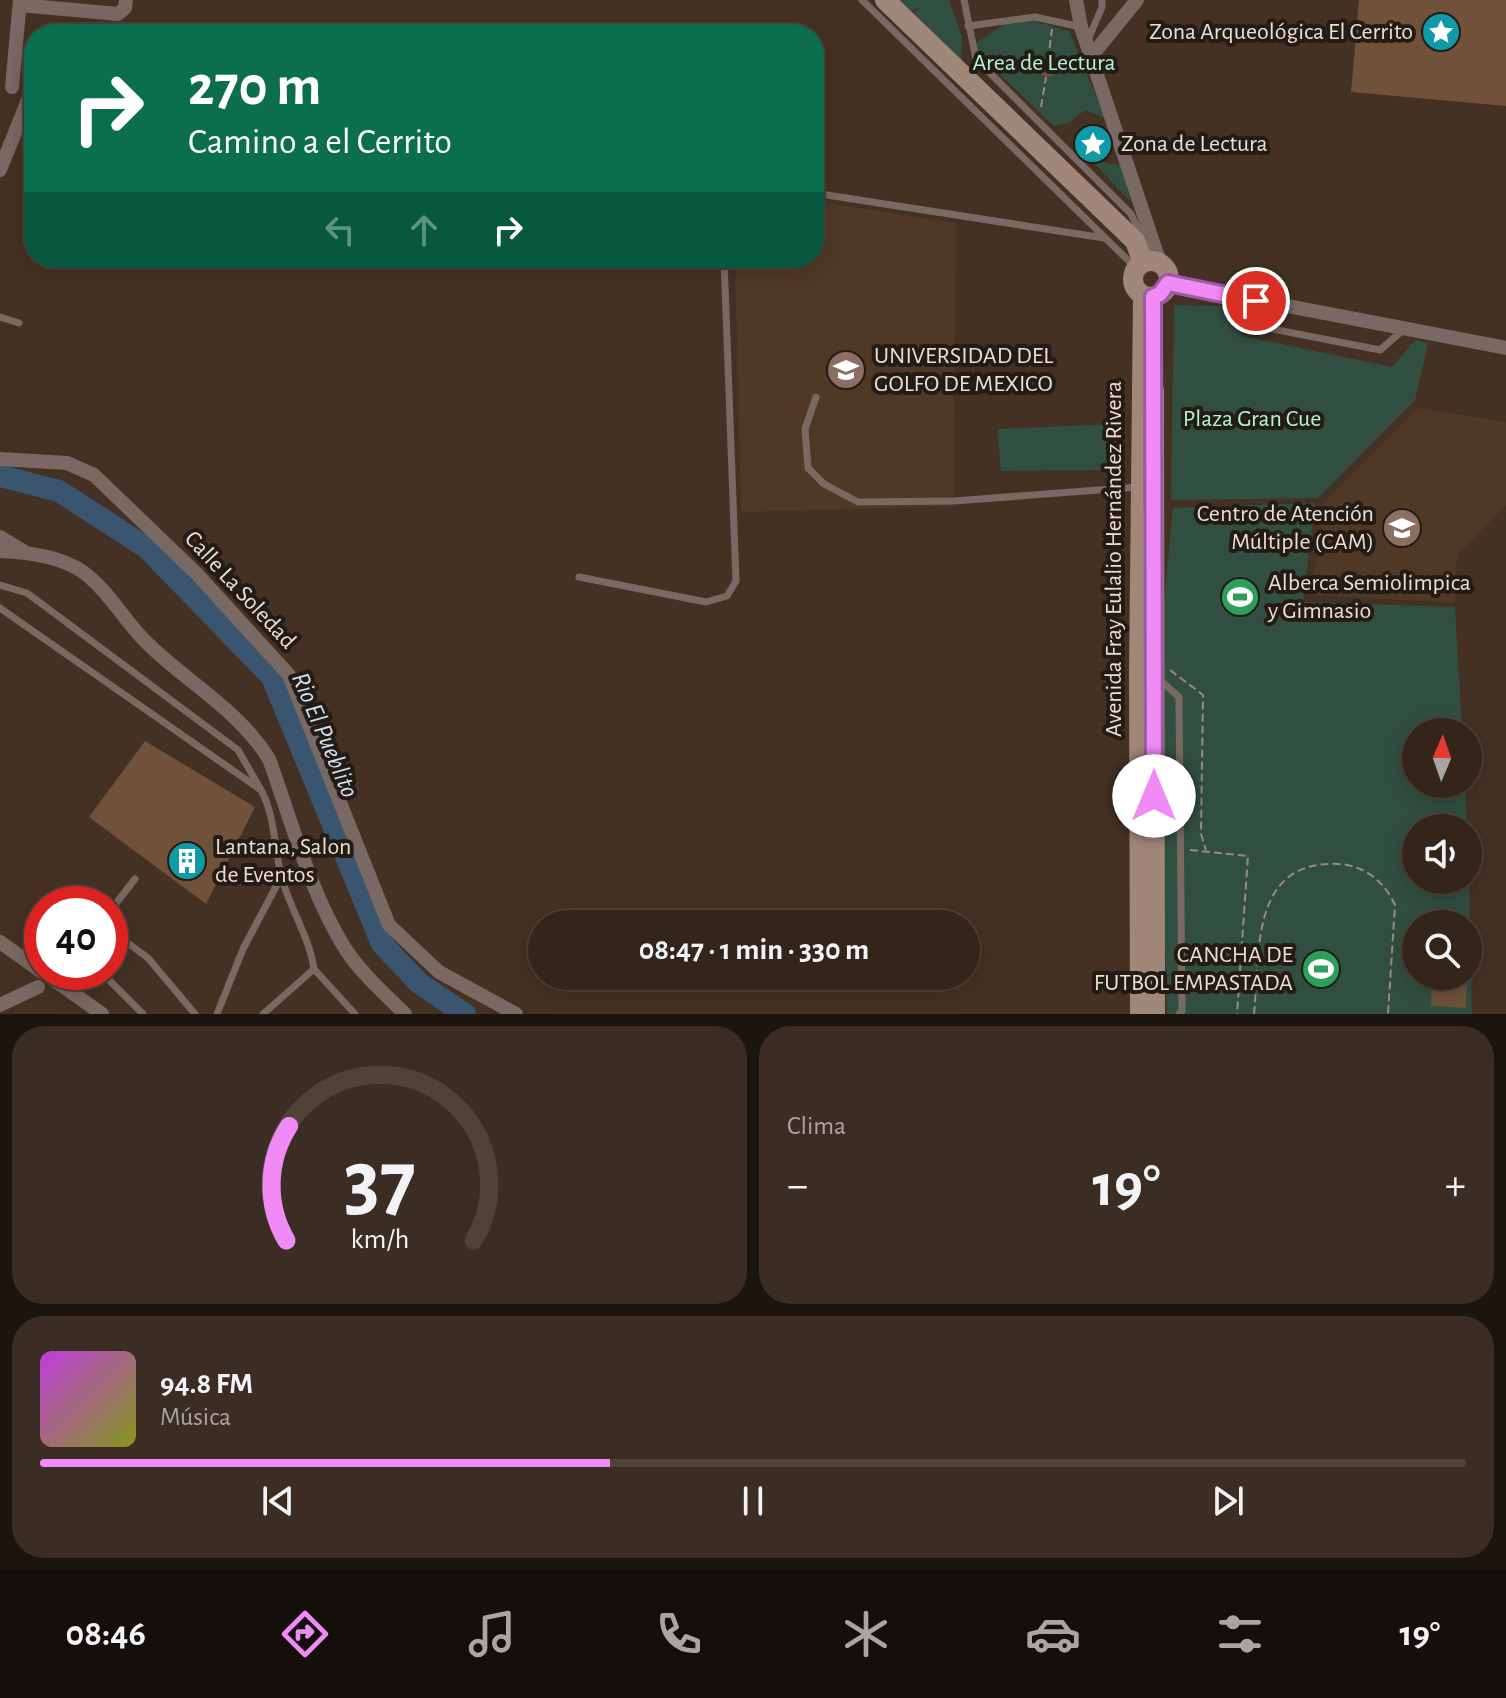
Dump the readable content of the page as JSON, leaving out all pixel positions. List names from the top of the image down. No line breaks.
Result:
{"streets":{"street":["Avenida Fray Eulalio Hernández Rivera","Calle La Soledad"]},"water":["Rio El Pueblito"],"parks":["Area de Lectura","Plaza Gran Cue"],"places":{"place":["Zona Arqueológica El Cerrito","Zona de Lectura"],"school or university":["UNIVERSIDAD DEL GOLFO DE MEXICO","Centro de Atención Múltiple (CAM)"],"sports":["Alberca Semiolimpica y Gimnasio","CANCHA DE FUTBOL EMPASTADA"],"building":["Lantana, Salon de Eventos"]},"north":"top","page":{"turn":["270 m","Camino a el Cerrito"],"limit":"40","trip":"08:47 · 1 min · 330 m","tile":"Clima","heat":["−","19°","+"],"song":["94.8 FM","Música"],"tabs":["08:46","19°"],"gauge":["37","km/h"]}}
